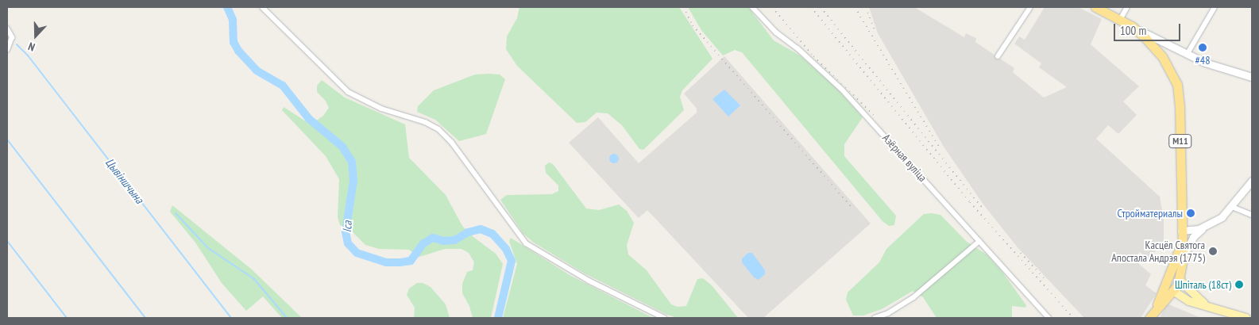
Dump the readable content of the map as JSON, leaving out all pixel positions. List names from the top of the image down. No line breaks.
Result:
{"streets":{"highway":["М11"],"street":["Азёрная вуліца"]},"water":["Цывіншчына","Іса"],"places":["#48","Стройматериалы","Касцёл Святога Апостала Андрэя (1775)","Шпіталь (18ст)"],"scale_bar":"100 m","north":"bottom"}
